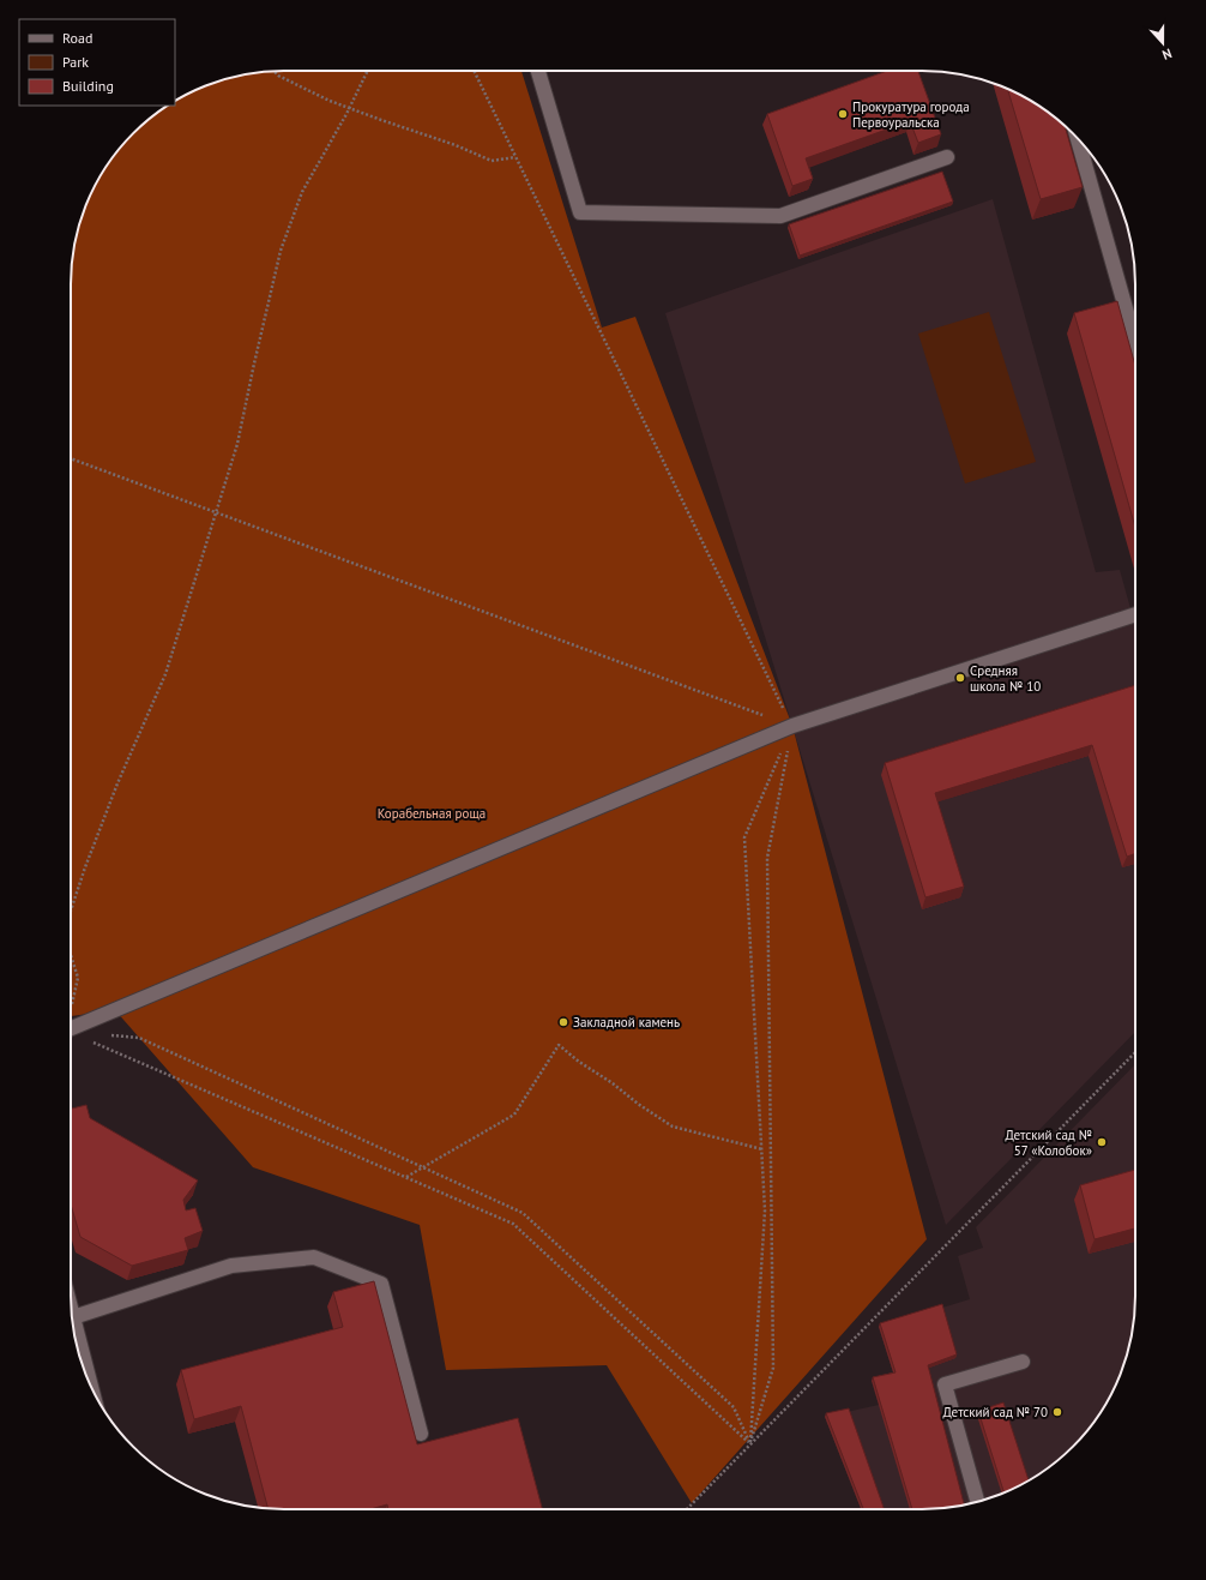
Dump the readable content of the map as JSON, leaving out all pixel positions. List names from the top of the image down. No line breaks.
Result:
{"parks":["Корабельная роща"],"places":["Прокуратура города Первоуральска","Средняя школа № 10","Закладной камень","Детский сад № 57 «Колобок»","Детский сад № 70"],"legend":["Road","Park","Building"],"north":"bottom"}
